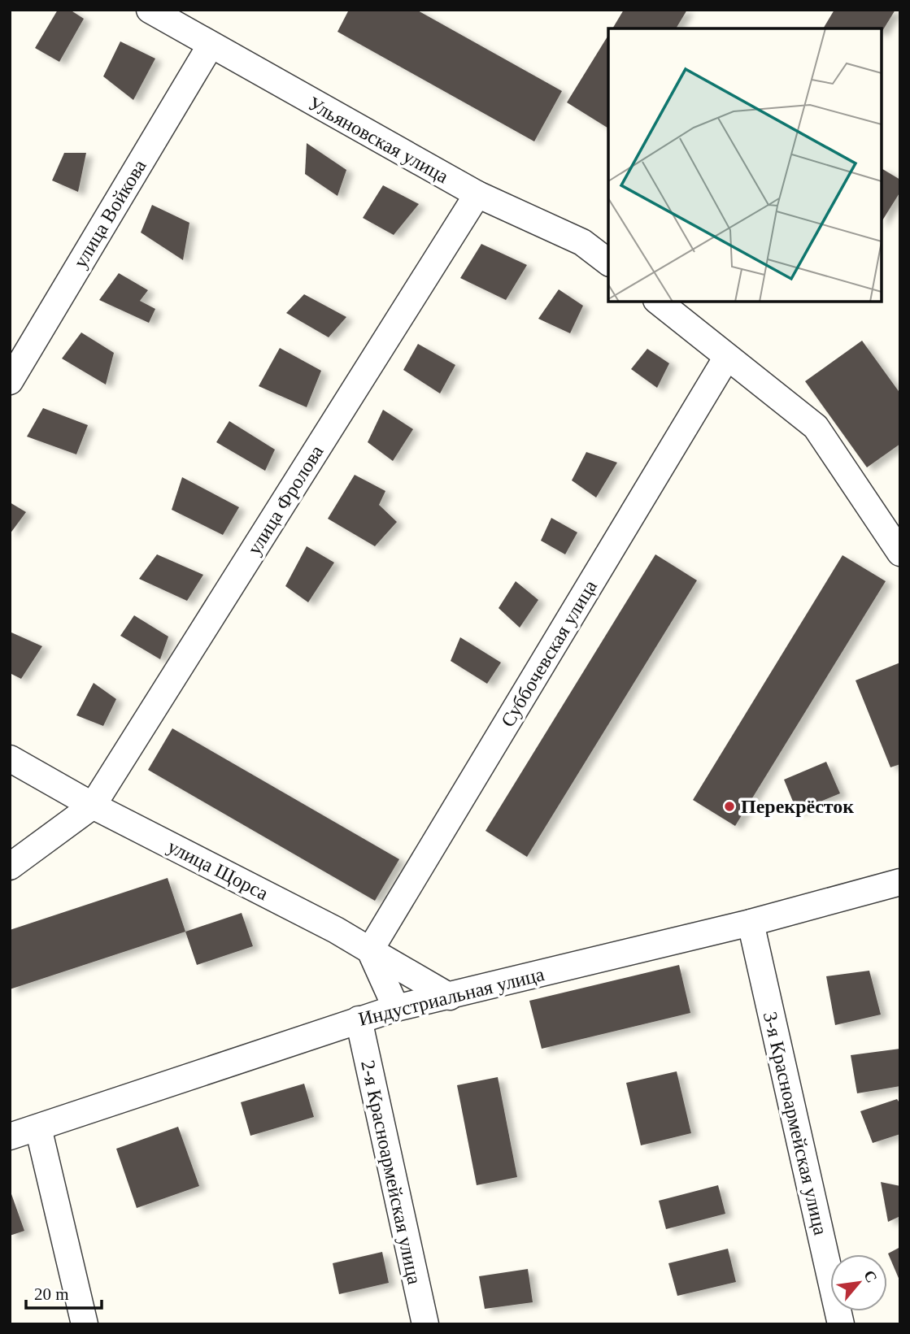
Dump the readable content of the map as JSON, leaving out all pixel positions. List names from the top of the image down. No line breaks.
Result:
{"streets":{"street":["Ульяновская улица","улица Войкова","улица Фролова","Суббочевская улица","улица Щорса","Индустриальная улица","3-я Красноармейская улица","2-я Красноармейская улица"]},"crossings":[["Ульяновская улица","улица Войкова"],["Ульяновская улица","улица Фролова"],["улица Фролова","улица Щорса"],["Суббочевская улица","улица Щорса"],["улица Щорса","Индустриальная улица"],["Индустриальная улица","3-я Красноармейская улица"],["Индустриальная улица","2-я Красноармейская улица"]],"places":["Перекрёсток"],"scale_bar":"20 m","north":"top right"}
